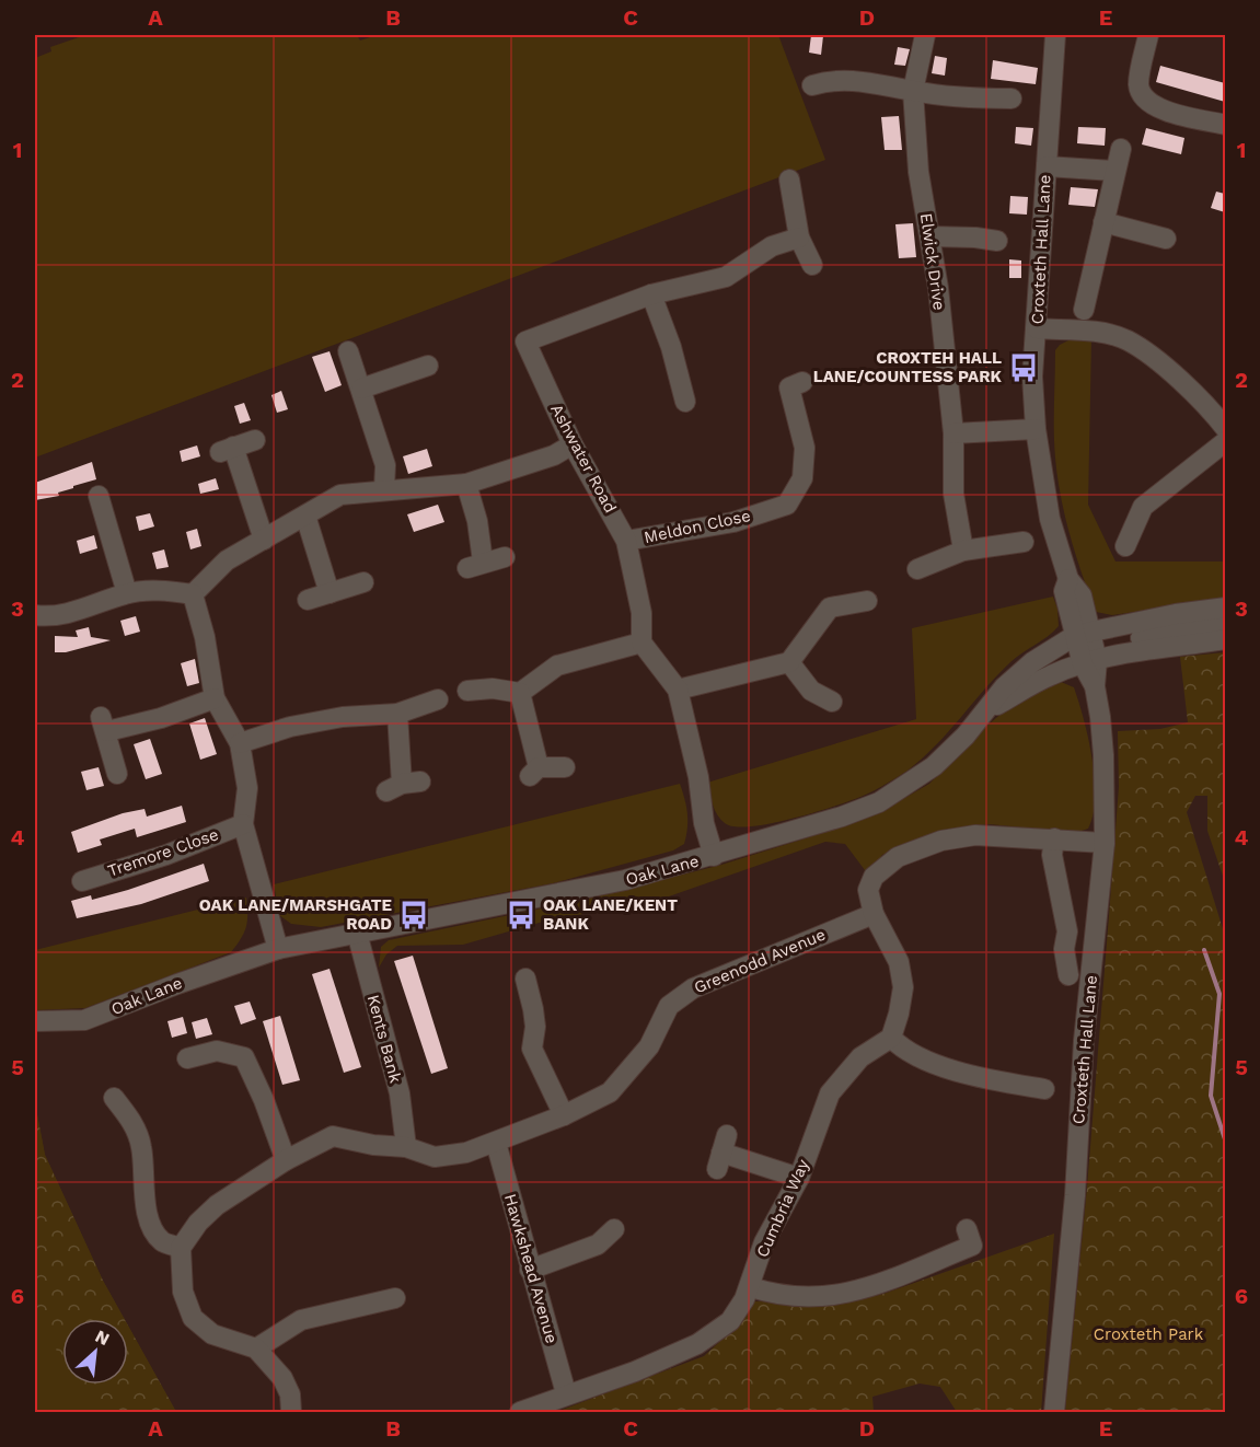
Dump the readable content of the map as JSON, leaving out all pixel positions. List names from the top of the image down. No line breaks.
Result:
{"streets":{"street":["Croxteth Hall Lane","Elwick Drive","Ashwater Road","Meldon Close","Tremore Close","Oak Lane","Greenodd Avenue","Kents Bank","Cumbria Way","Hawkshead Avenue"]},"crossings":[["Croxteth Hall Lane","Oak Lane"],["Ashwater Road","Meldon Close"],["Oak Lane","Kents Bank"],["Greenodd Avenue","Kents Bank"],["Greenodd Avenue","Hawkshead Avenue"],["Cumbria Way","Hawkshead Avenue"]],"parks":["Croxteth Park"],"places":{"bus stop":["CROXTEH HALL LANE/COUNTESS PARK","OAK LANE/MARSHGATE ROAD","OAK LANE/KENT BANK"]},"north":"top right","grid":{"columns":["A","B","C","D","E"],"rows":["1","2","3","4","5","6"]}}
